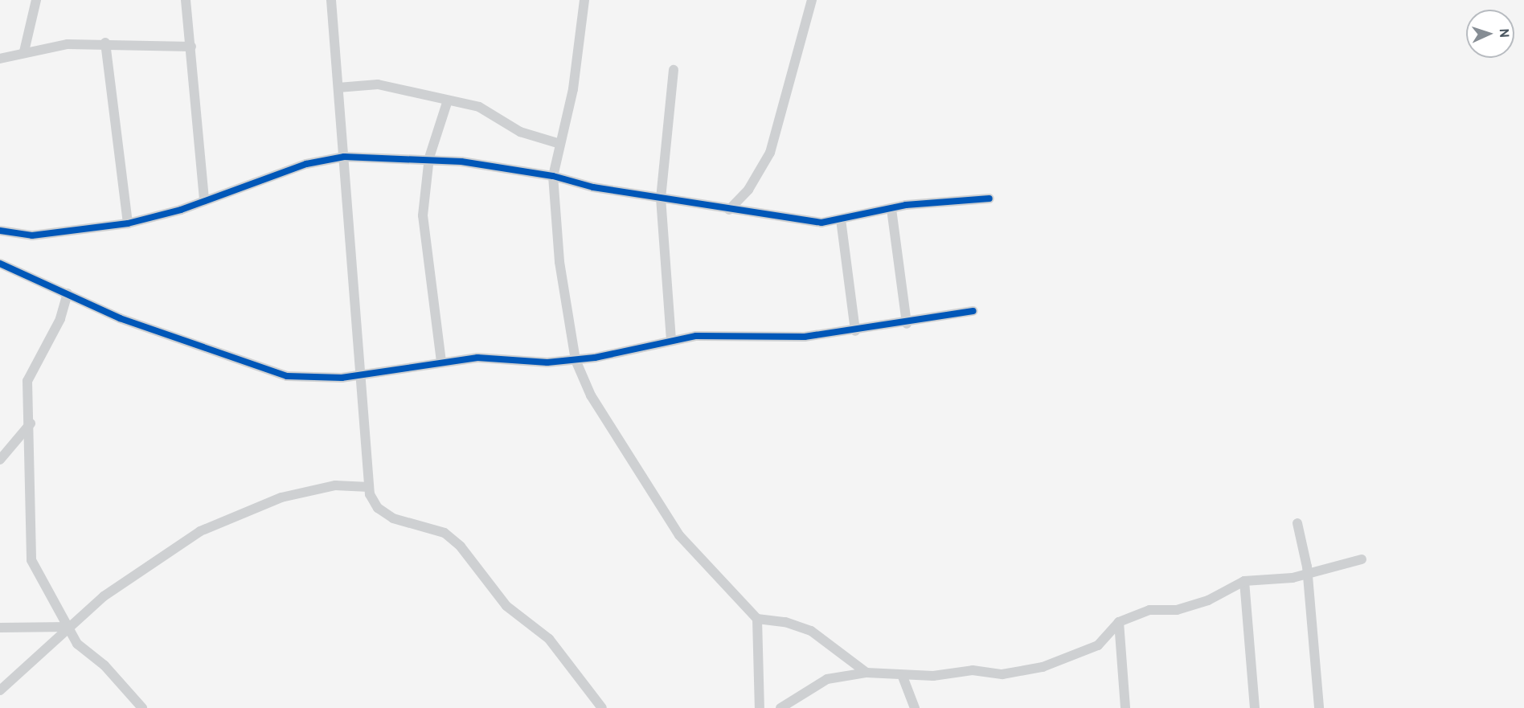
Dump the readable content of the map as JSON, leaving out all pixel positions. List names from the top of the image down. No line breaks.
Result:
{"north":"right"}
